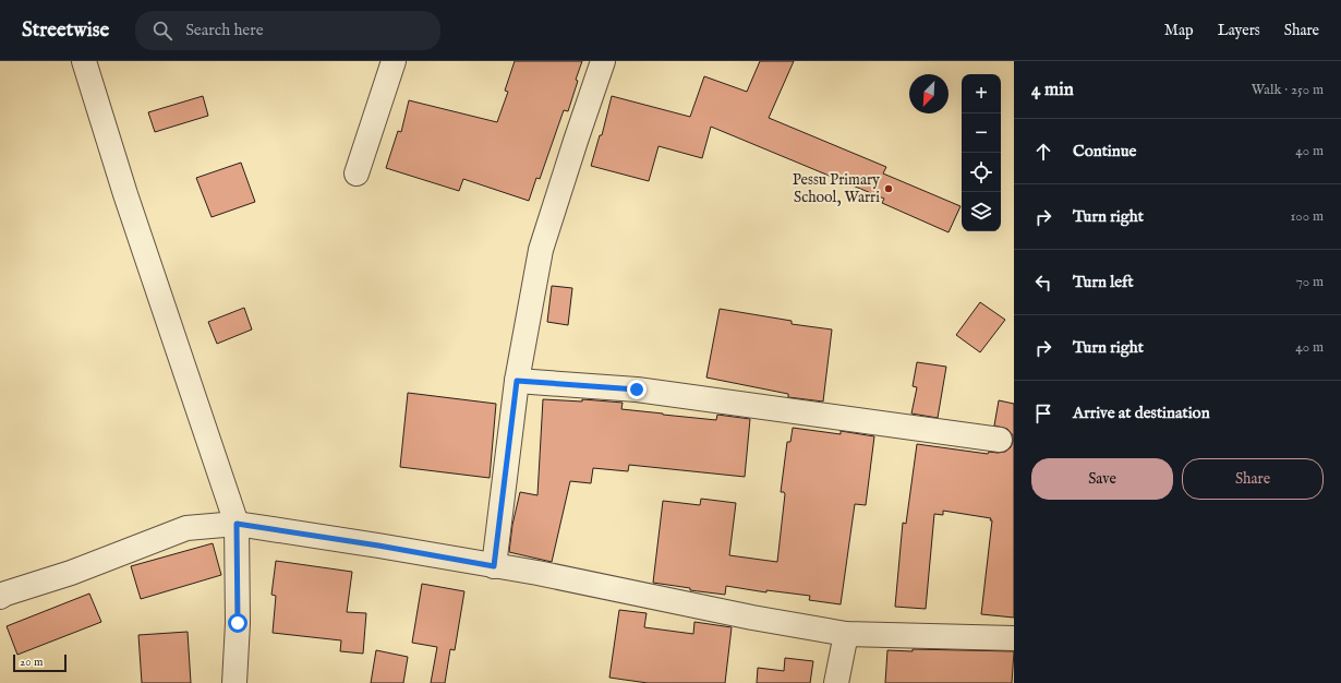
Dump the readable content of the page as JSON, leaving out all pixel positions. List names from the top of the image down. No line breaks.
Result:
{"places":["Pessu Primary School, Warri"],"scale_bar":"20 m","north":"bottom left","page":{"header":"Streetwise","search":"Search here","nav":["Map","Layers","Share"],"heading":["4 min","Walk · 250 m"],"map_buttons":["+","−"],"list":[["Continue","40 m"],["Turn right","100 m"],["Turn left","70 m"],["Turn right","40 m"],"Arrive at destination"],"buttons":["Save","Share"],"scale":"20 m"}}
